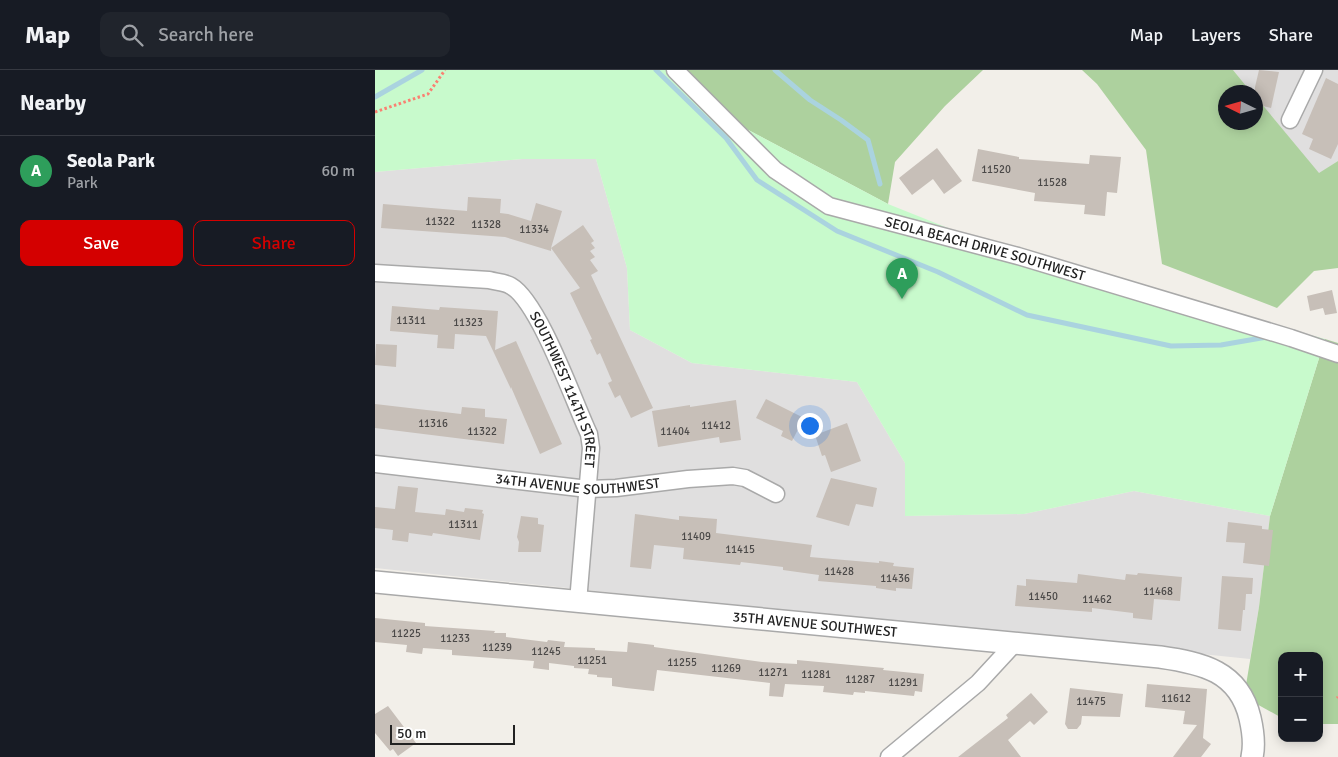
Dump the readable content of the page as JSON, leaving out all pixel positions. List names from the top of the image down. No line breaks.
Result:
{"streets":{"street":["SEOLA BEACH DRIVE SOUTHWEST","SOUTHWEST 114TH STREET","34TH AVENUE SOUTHWEST","35TH AVENUE SOUTHWEST"]},"crossings":[["SOUTHWEST 114TH STREET","34TH AVENUE SOUTHWEST"],["SOUTHWEST 114TH STREET","35TH AVENUE SOUTHWEST"]],"house_numbers":["11520","11528","11322","11328","11334","11311","11323","11316","11412","11322","11404","11311","11409","11415","11428","11436","11468","11450","11462","11225","11233","11239","11245","11251","11255","11269","11271","11281","11287","11291","11612","11475"],"scale_bar":"50 m","north":"left","page":{"header":"Map","search":"Search here","nav":["Map","Layers","Share"],"heading":"Nearby","list":[{"mark":"A","name":"Seola Park","note":"Park","value":"60 m"}],"buttons":["Save","Share"],"pins":"A","map_buttons":["+","−"],"scale":"50 m"}}
